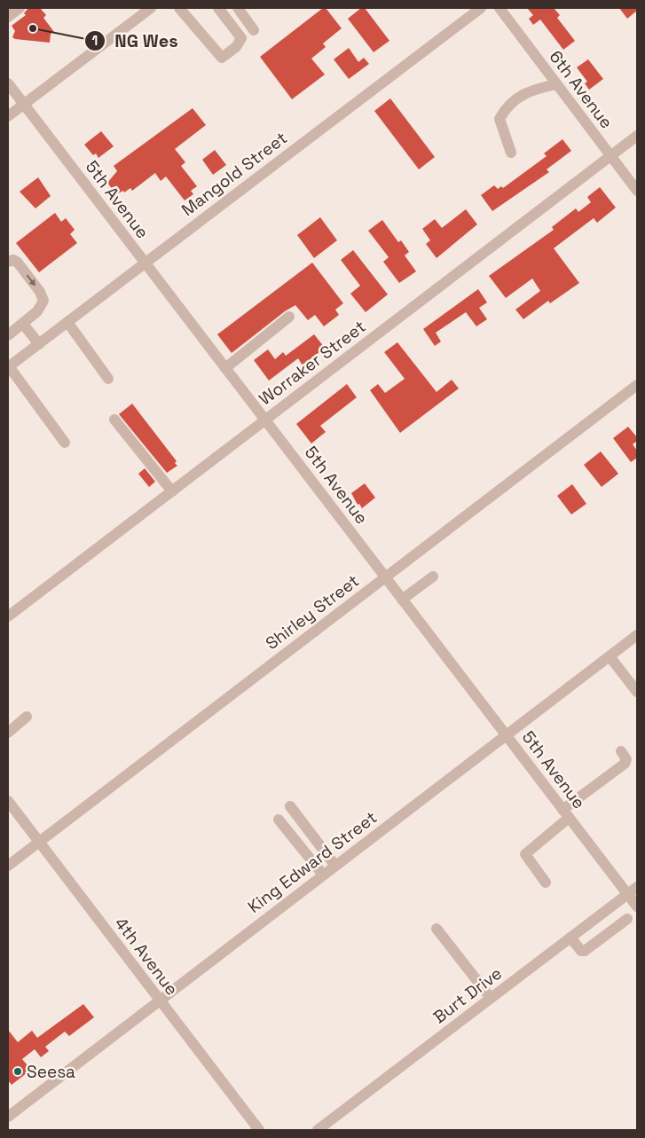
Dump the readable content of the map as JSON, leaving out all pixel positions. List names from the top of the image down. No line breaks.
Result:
{"streets":{"street":["6th Avenue","Mangold Street","5th Avenue","Worraker Street","Shirley Street","King Edward Street","4th Avenue","Burt Drive"]},"crossings":[["6th Avenue","Worraker Street"],["Mangold Street","5th Avenue"],["5th Avenue","Worraker Street"],["5th Avenue","Shirley Street"],["5th Avenue","King Edward Street"],["5th Avenue","Burt Drive"],["Shirley Street","4th Avenue"],["King Edward Street","4th Avenue"]],"places":["NG Wes","Seesa"]}
